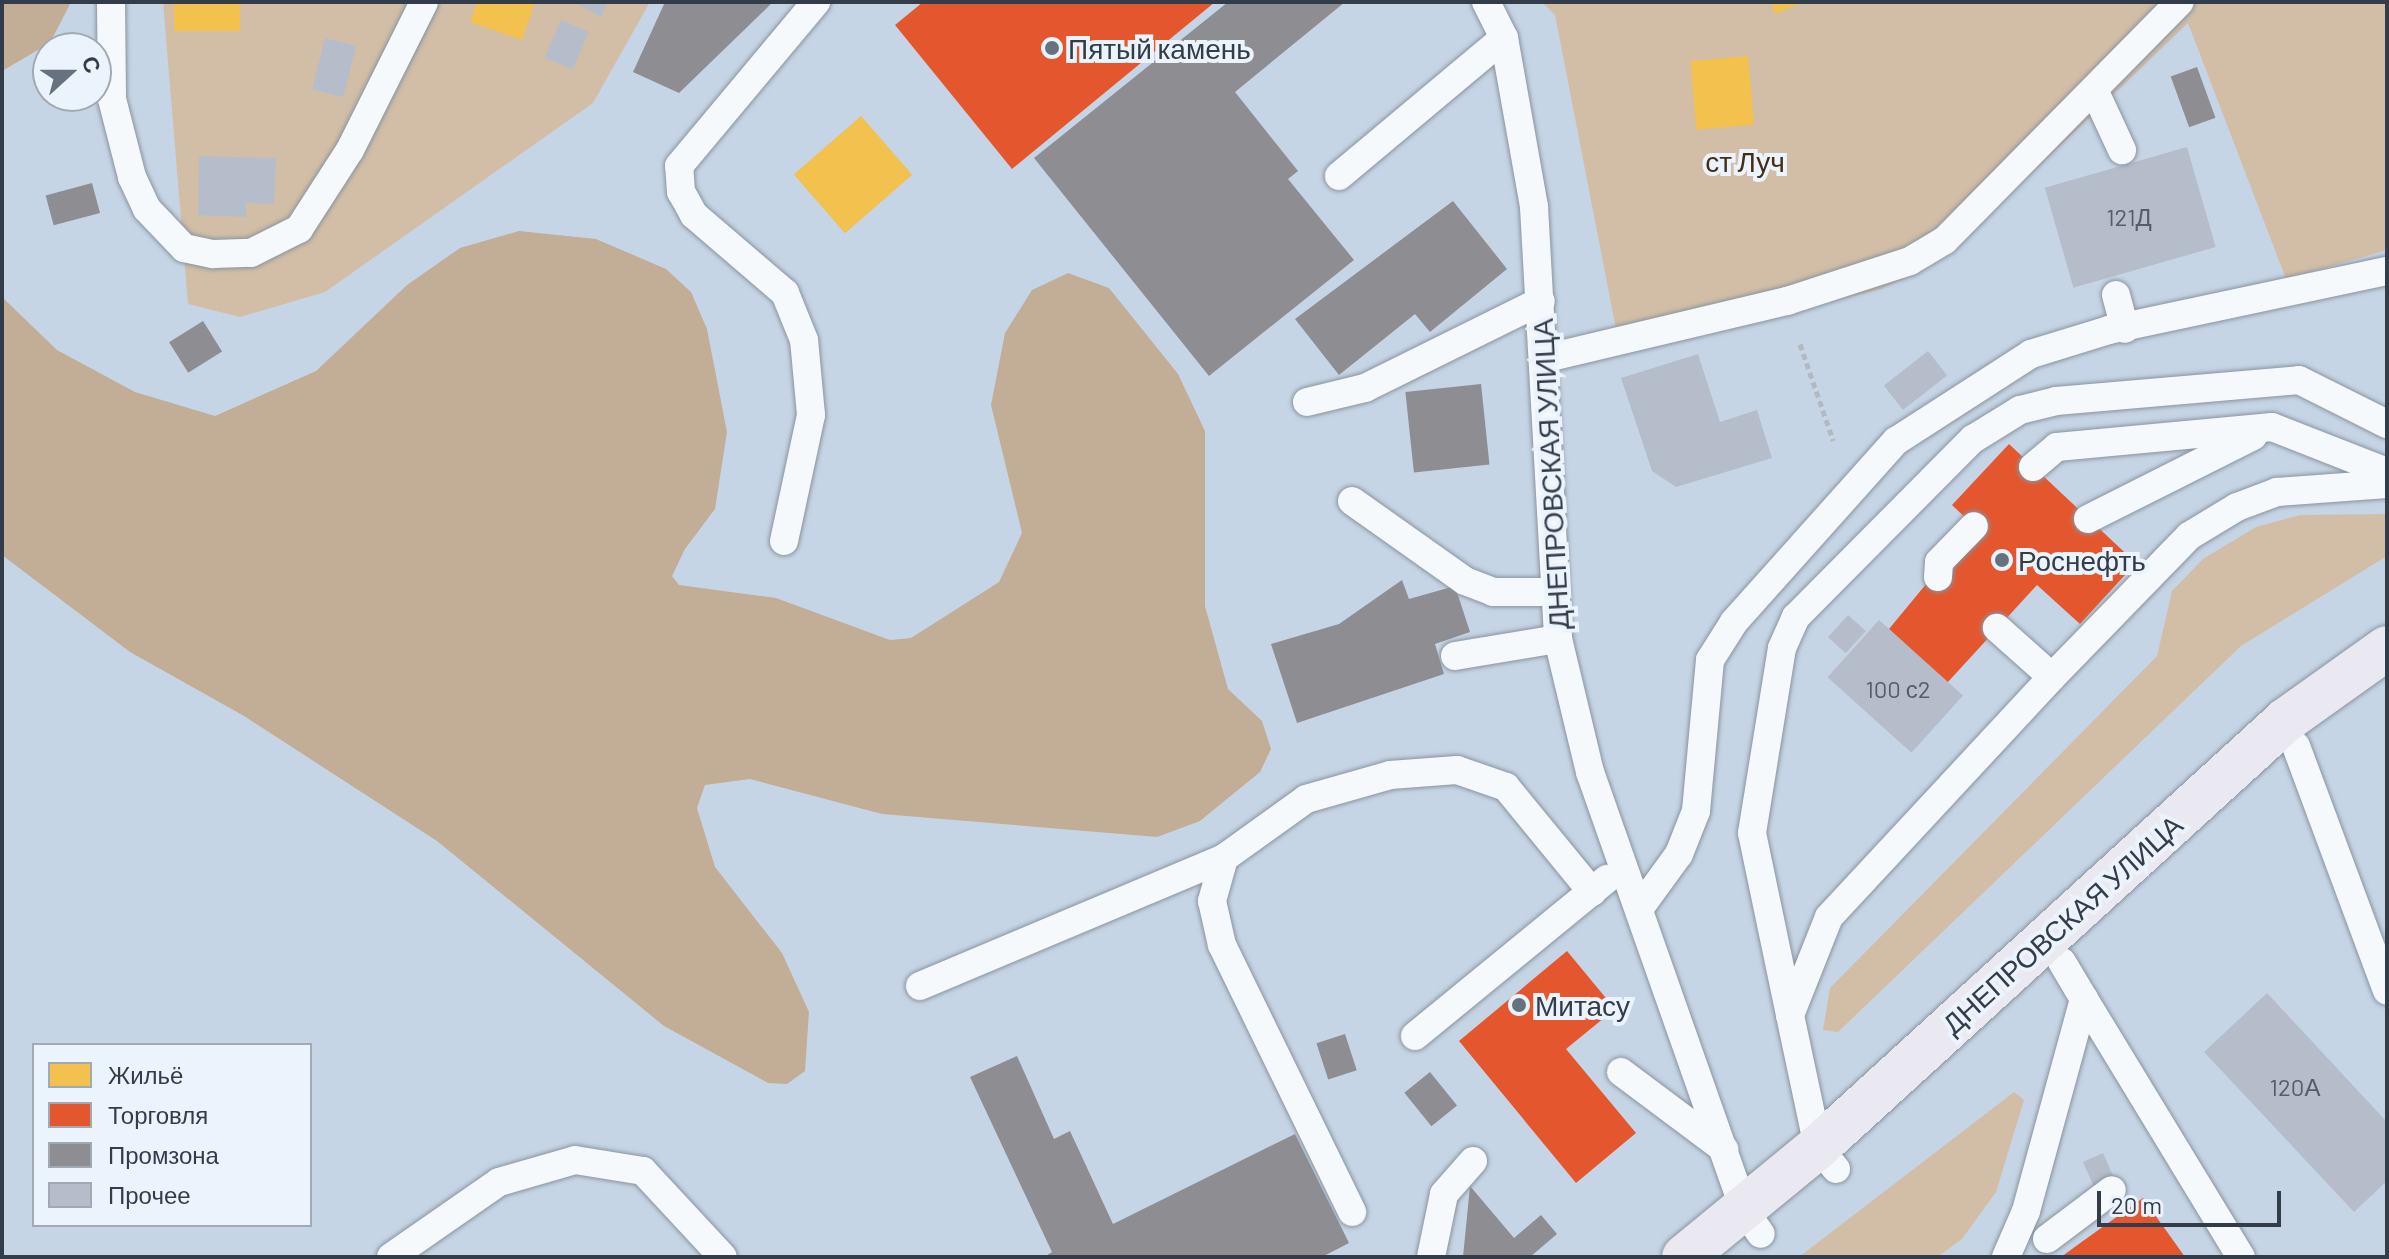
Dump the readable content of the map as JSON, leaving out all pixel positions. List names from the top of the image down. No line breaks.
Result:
{"streets":{"main road":["ДНЕПРОВСКАЯ УЛИЦА"]},"parks":["ст Луч"],"places":["Пятый камень","Роснефть","Митасу"],"house_numbers":["121Д","100 с2","120А"],"legend":["Жильё","Торговля","Промзона","Прочее"],"scale_bar":"20 m","north":"right"}
